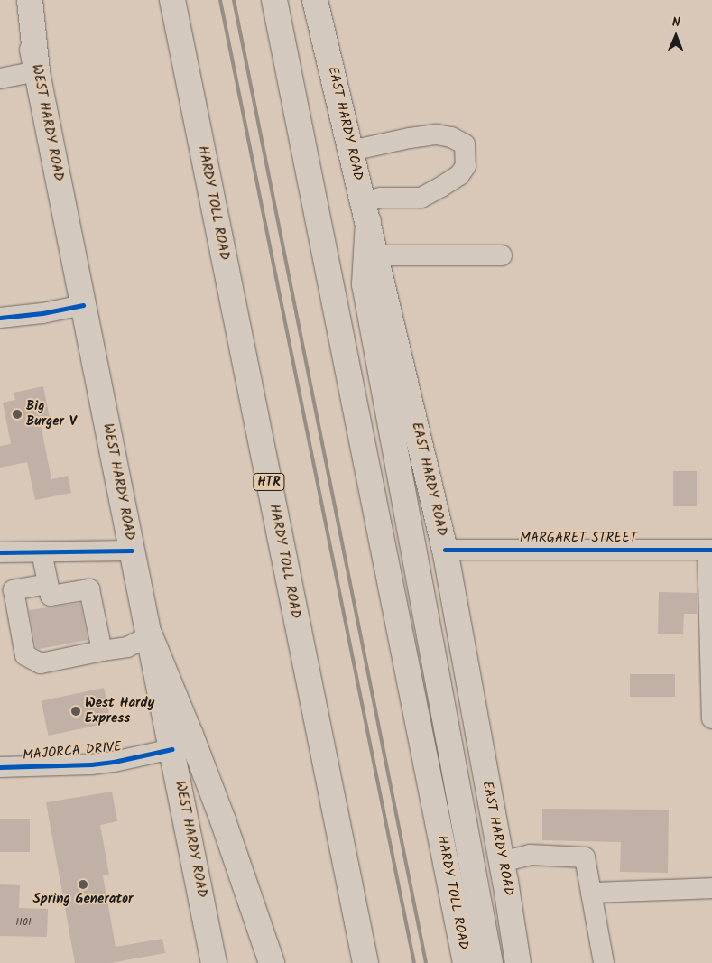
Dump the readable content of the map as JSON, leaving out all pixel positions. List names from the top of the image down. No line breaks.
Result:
{"streets":{"main road":["WEST HARDY ROAD","EAST HARDY ROAD","HARDY TOLL ROAD","HTR"],"street":["MARGARET STREET","MAJORCA DRIVE"]},"crossings":[["WEST HARDY ROAD","MAJORCA DRIVE"],["EAST HARDY ROAD","MARGARET STREET"]],"places":["Big Burger V","West Hardy Express","Spring Generator"],"house_numbers":["1101"],"north":"top"}
